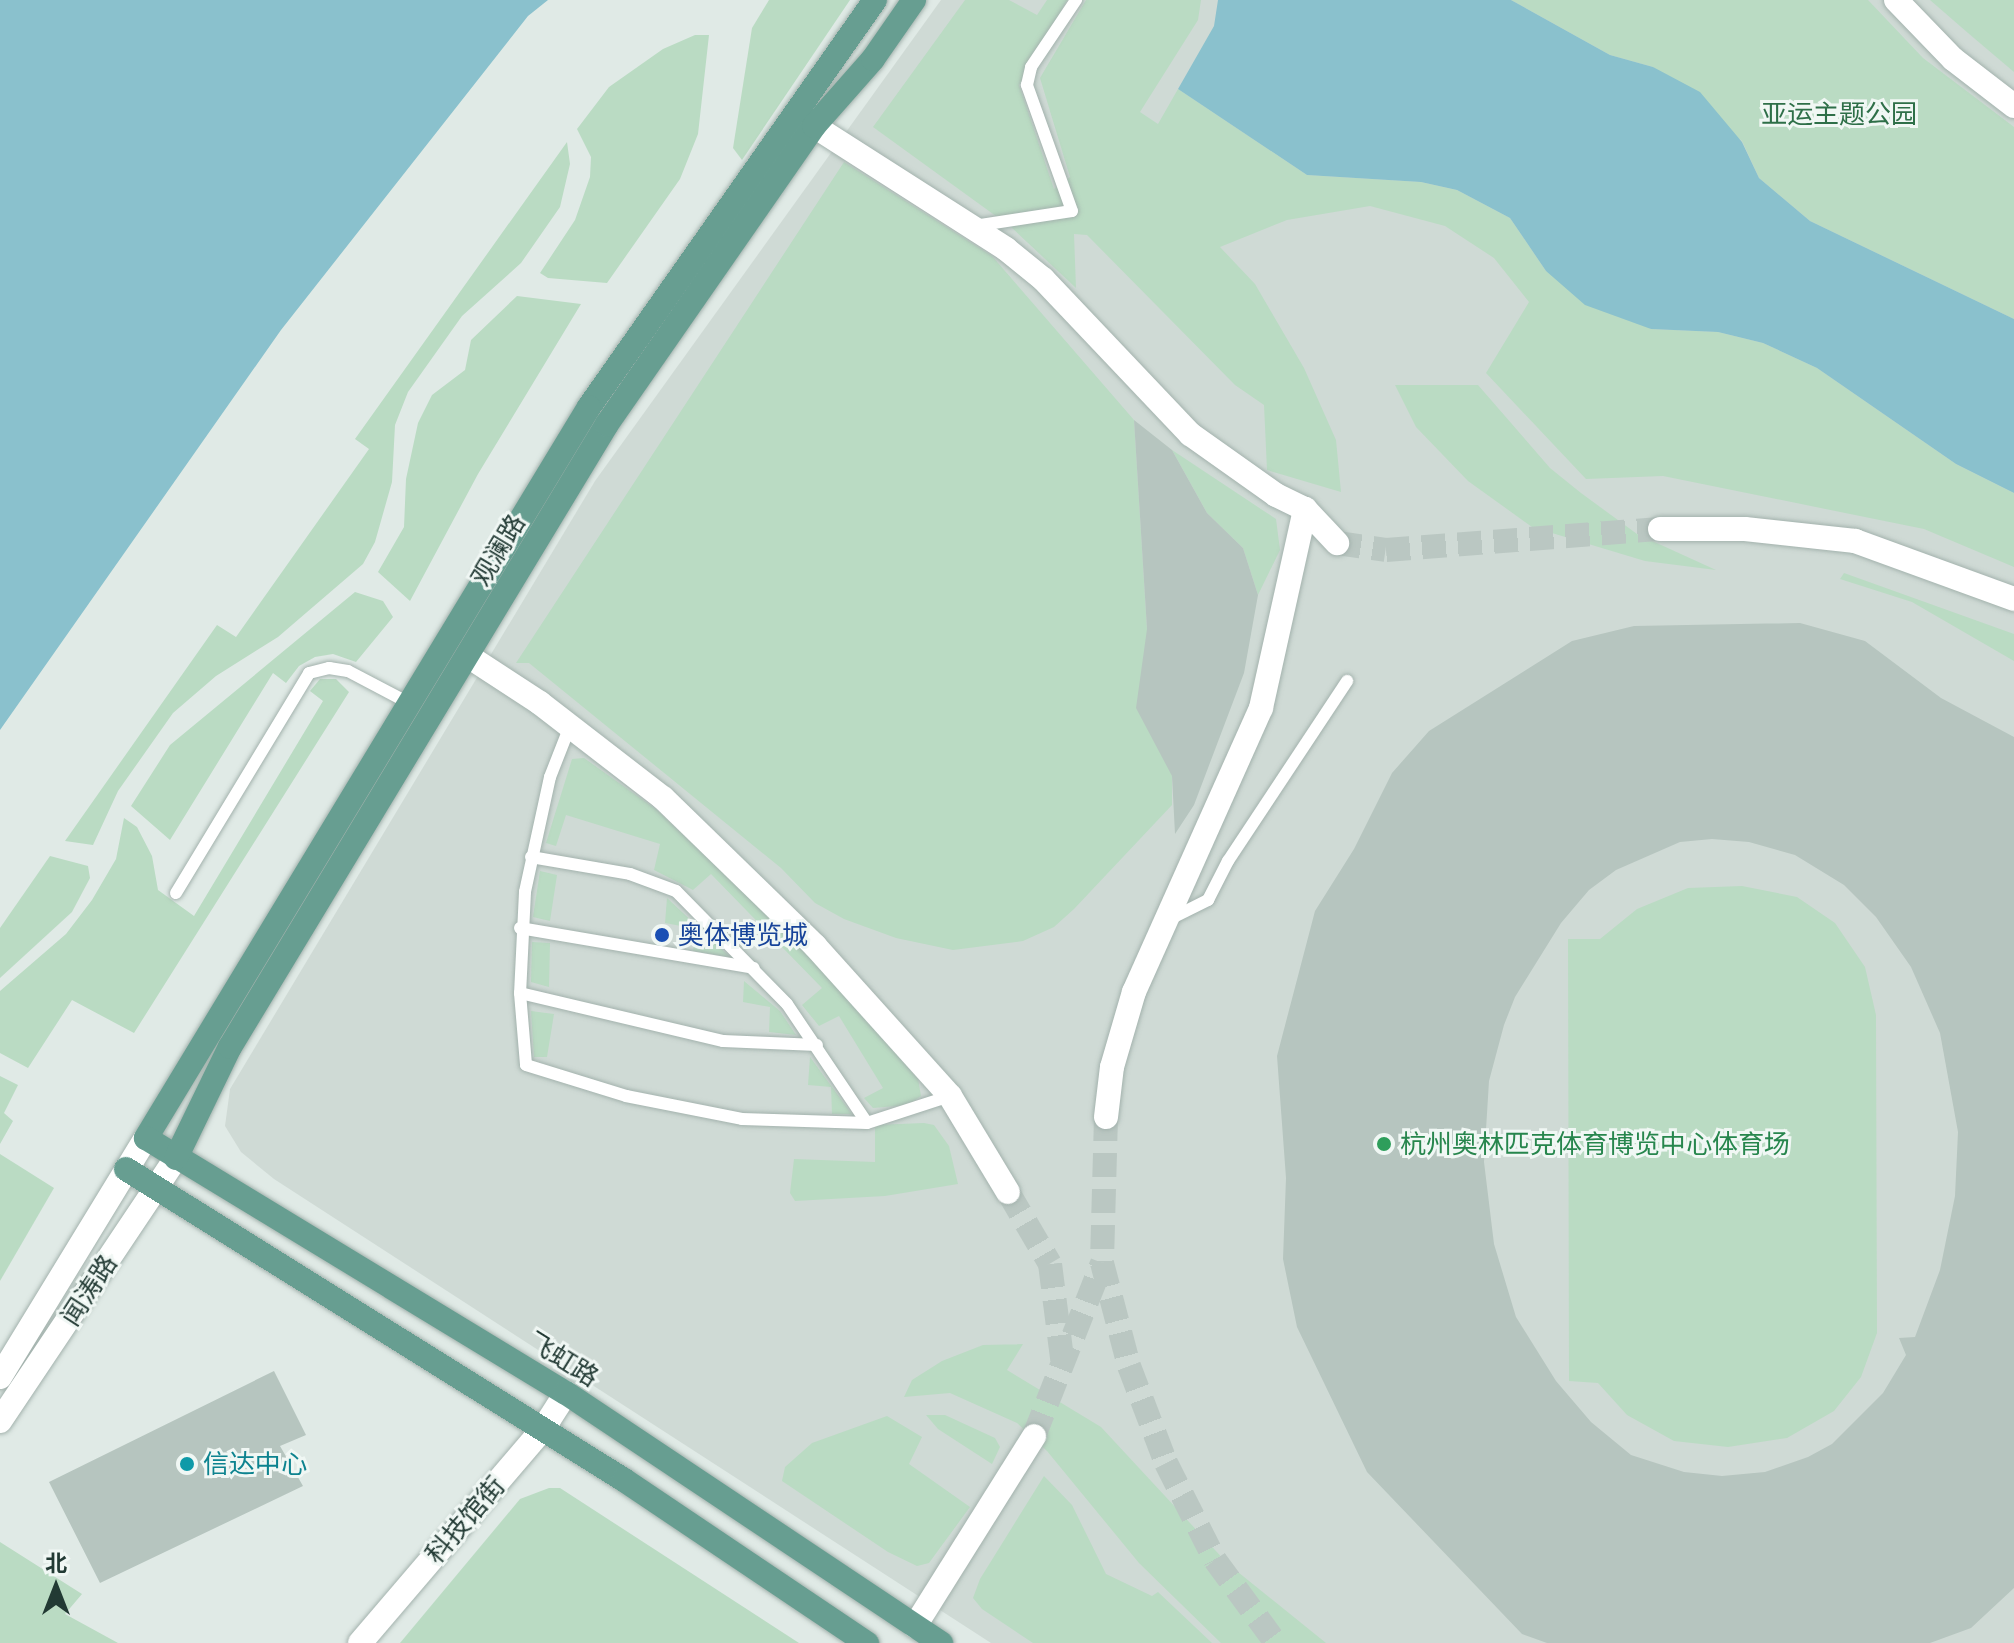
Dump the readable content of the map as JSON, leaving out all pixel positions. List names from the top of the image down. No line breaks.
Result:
{"streets":{"main road":["观澜路","飞虹路"],"street":["闻涛路","科技馆街"]},"crossings":[["观澜路","闻涛路"],["观澜路","飞虹路"],["闻涛路","飞虹路"],["飞虹路","科技馆街"]],"parks":["亚运主题公园"],"places":["奥体博览城","杭州奥林匹克体育博览中心体育场","信达中心"],"north":"top"}
